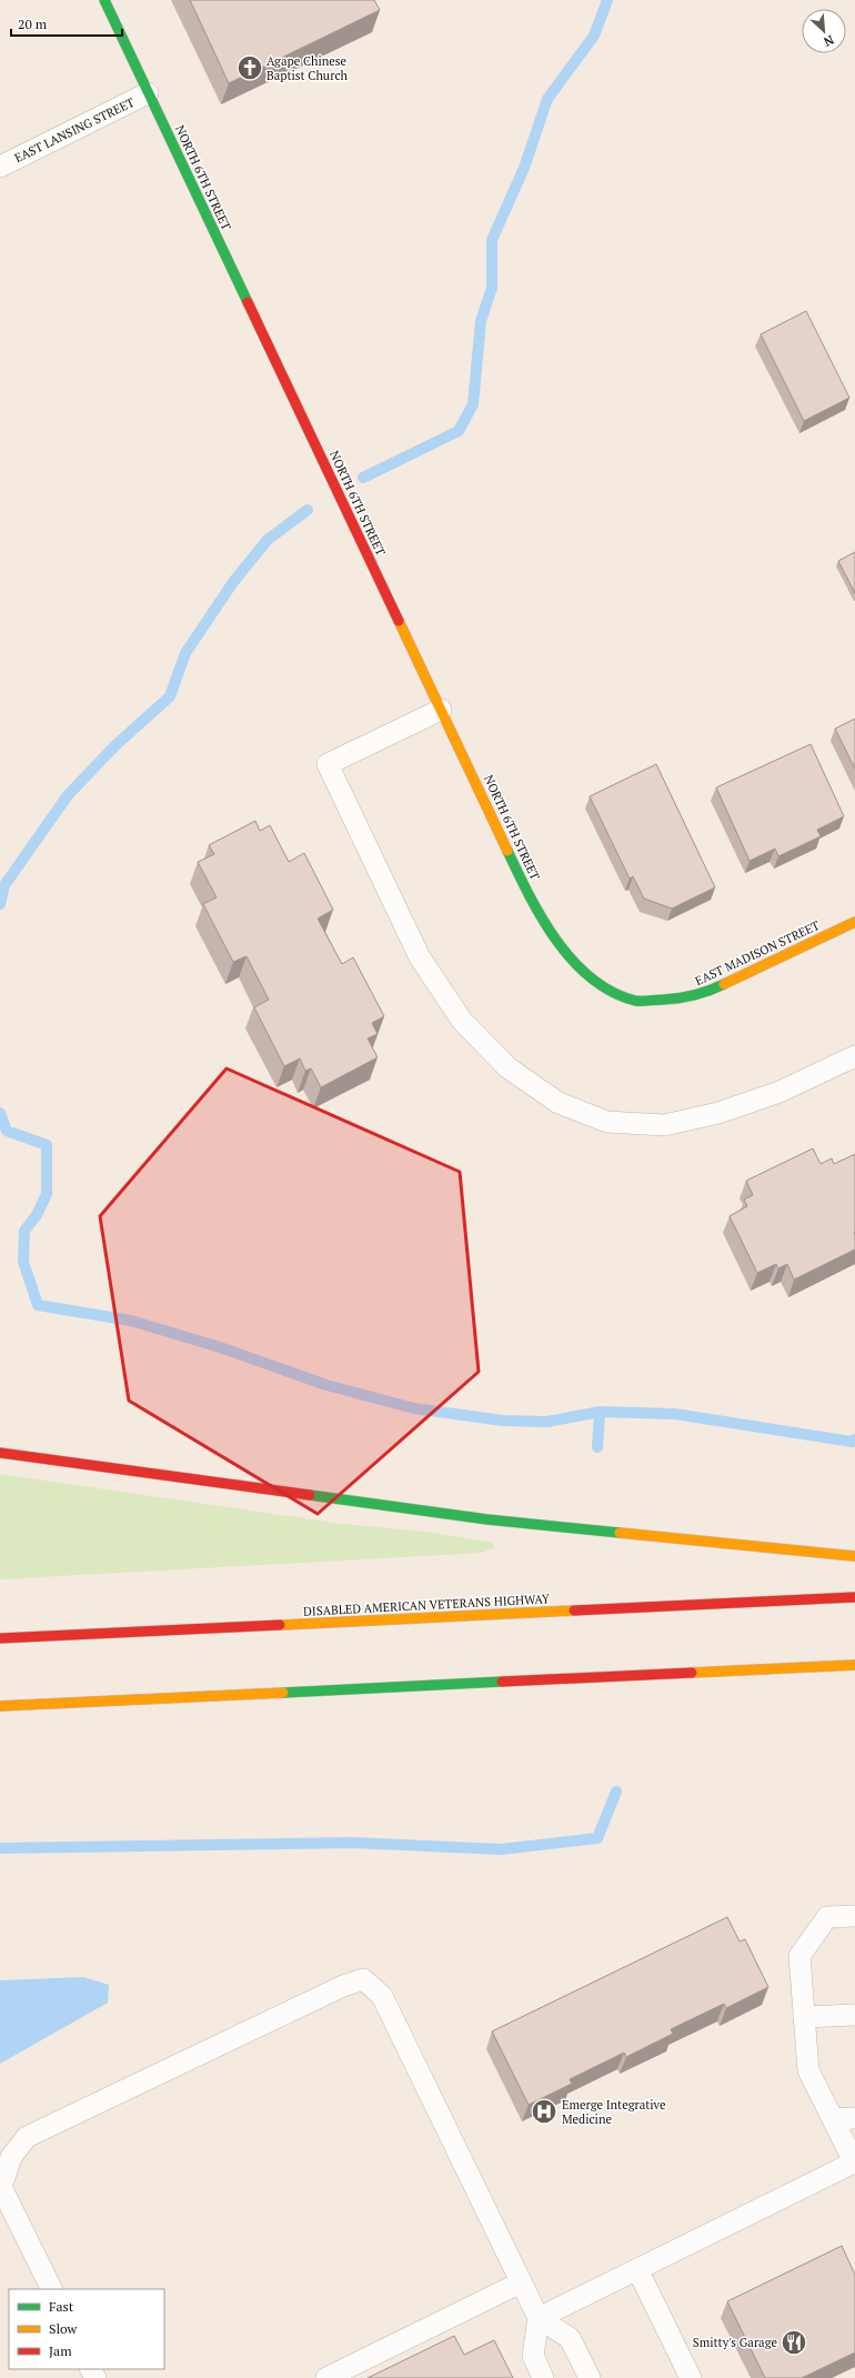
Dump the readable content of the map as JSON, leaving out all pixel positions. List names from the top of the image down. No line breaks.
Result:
{"streets":{"main road":["NORTH 6TH STREET","EAST MADISON STREET","DISABLED AMERICAN VETERANS HIGHWAY"],"lane":["EAST LANSING STREET"]},"crossings":[["EAST LANSING STREET","NORTH 6TH STREET"],["NORTH 6TH STREET","EAST MADISON STREET"]],"places":{"church":["Agape Chinese Baptist Church"],"hospital":["Emerge Integrative Medicine"],"restaurant":["Smitty's Garage"]},"legend":["Fast","Slow","Jam"],"scale_bar":"20 m","north":"bottom right"}
